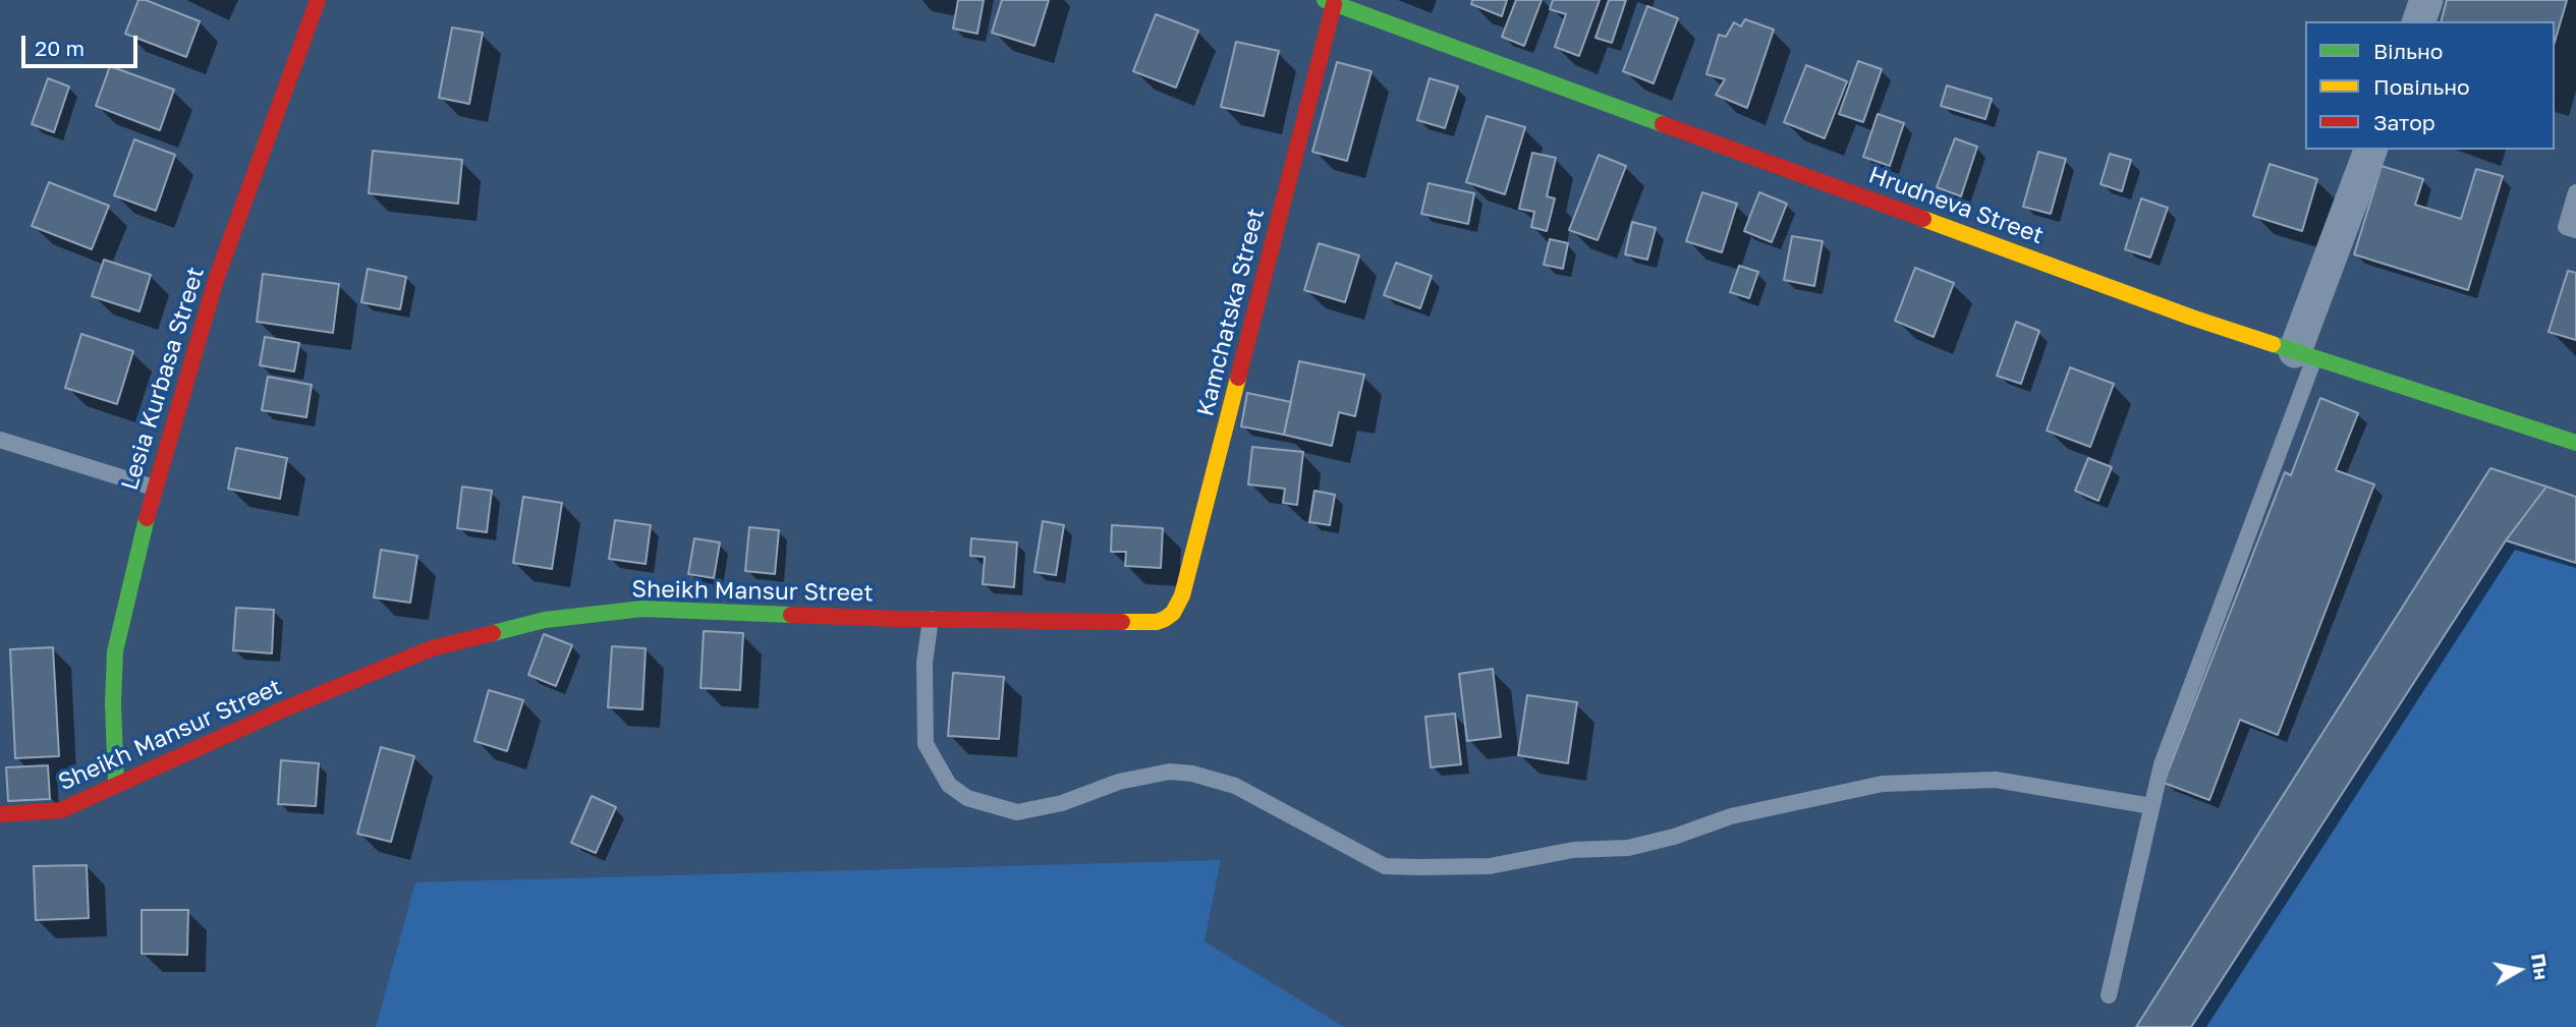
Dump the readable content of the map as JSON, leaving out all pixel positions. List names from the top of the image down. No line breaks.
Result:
{"streets":{"street":["Hrudneva Street","Kamchatska Street","Lesia Kurbasa Street","Sheikh Mansur Street"]},"crossings":[["Hrudneva Street","Kamchatska Street"],["Kamchatska Street","Sheikh Mansur Street"],["Lesia Kurbasa Street","Sheikh Mansur Street"]],"legend":["Вільно","Повільно","Затор"],"scale_bar":"20 m","north":"right"}
